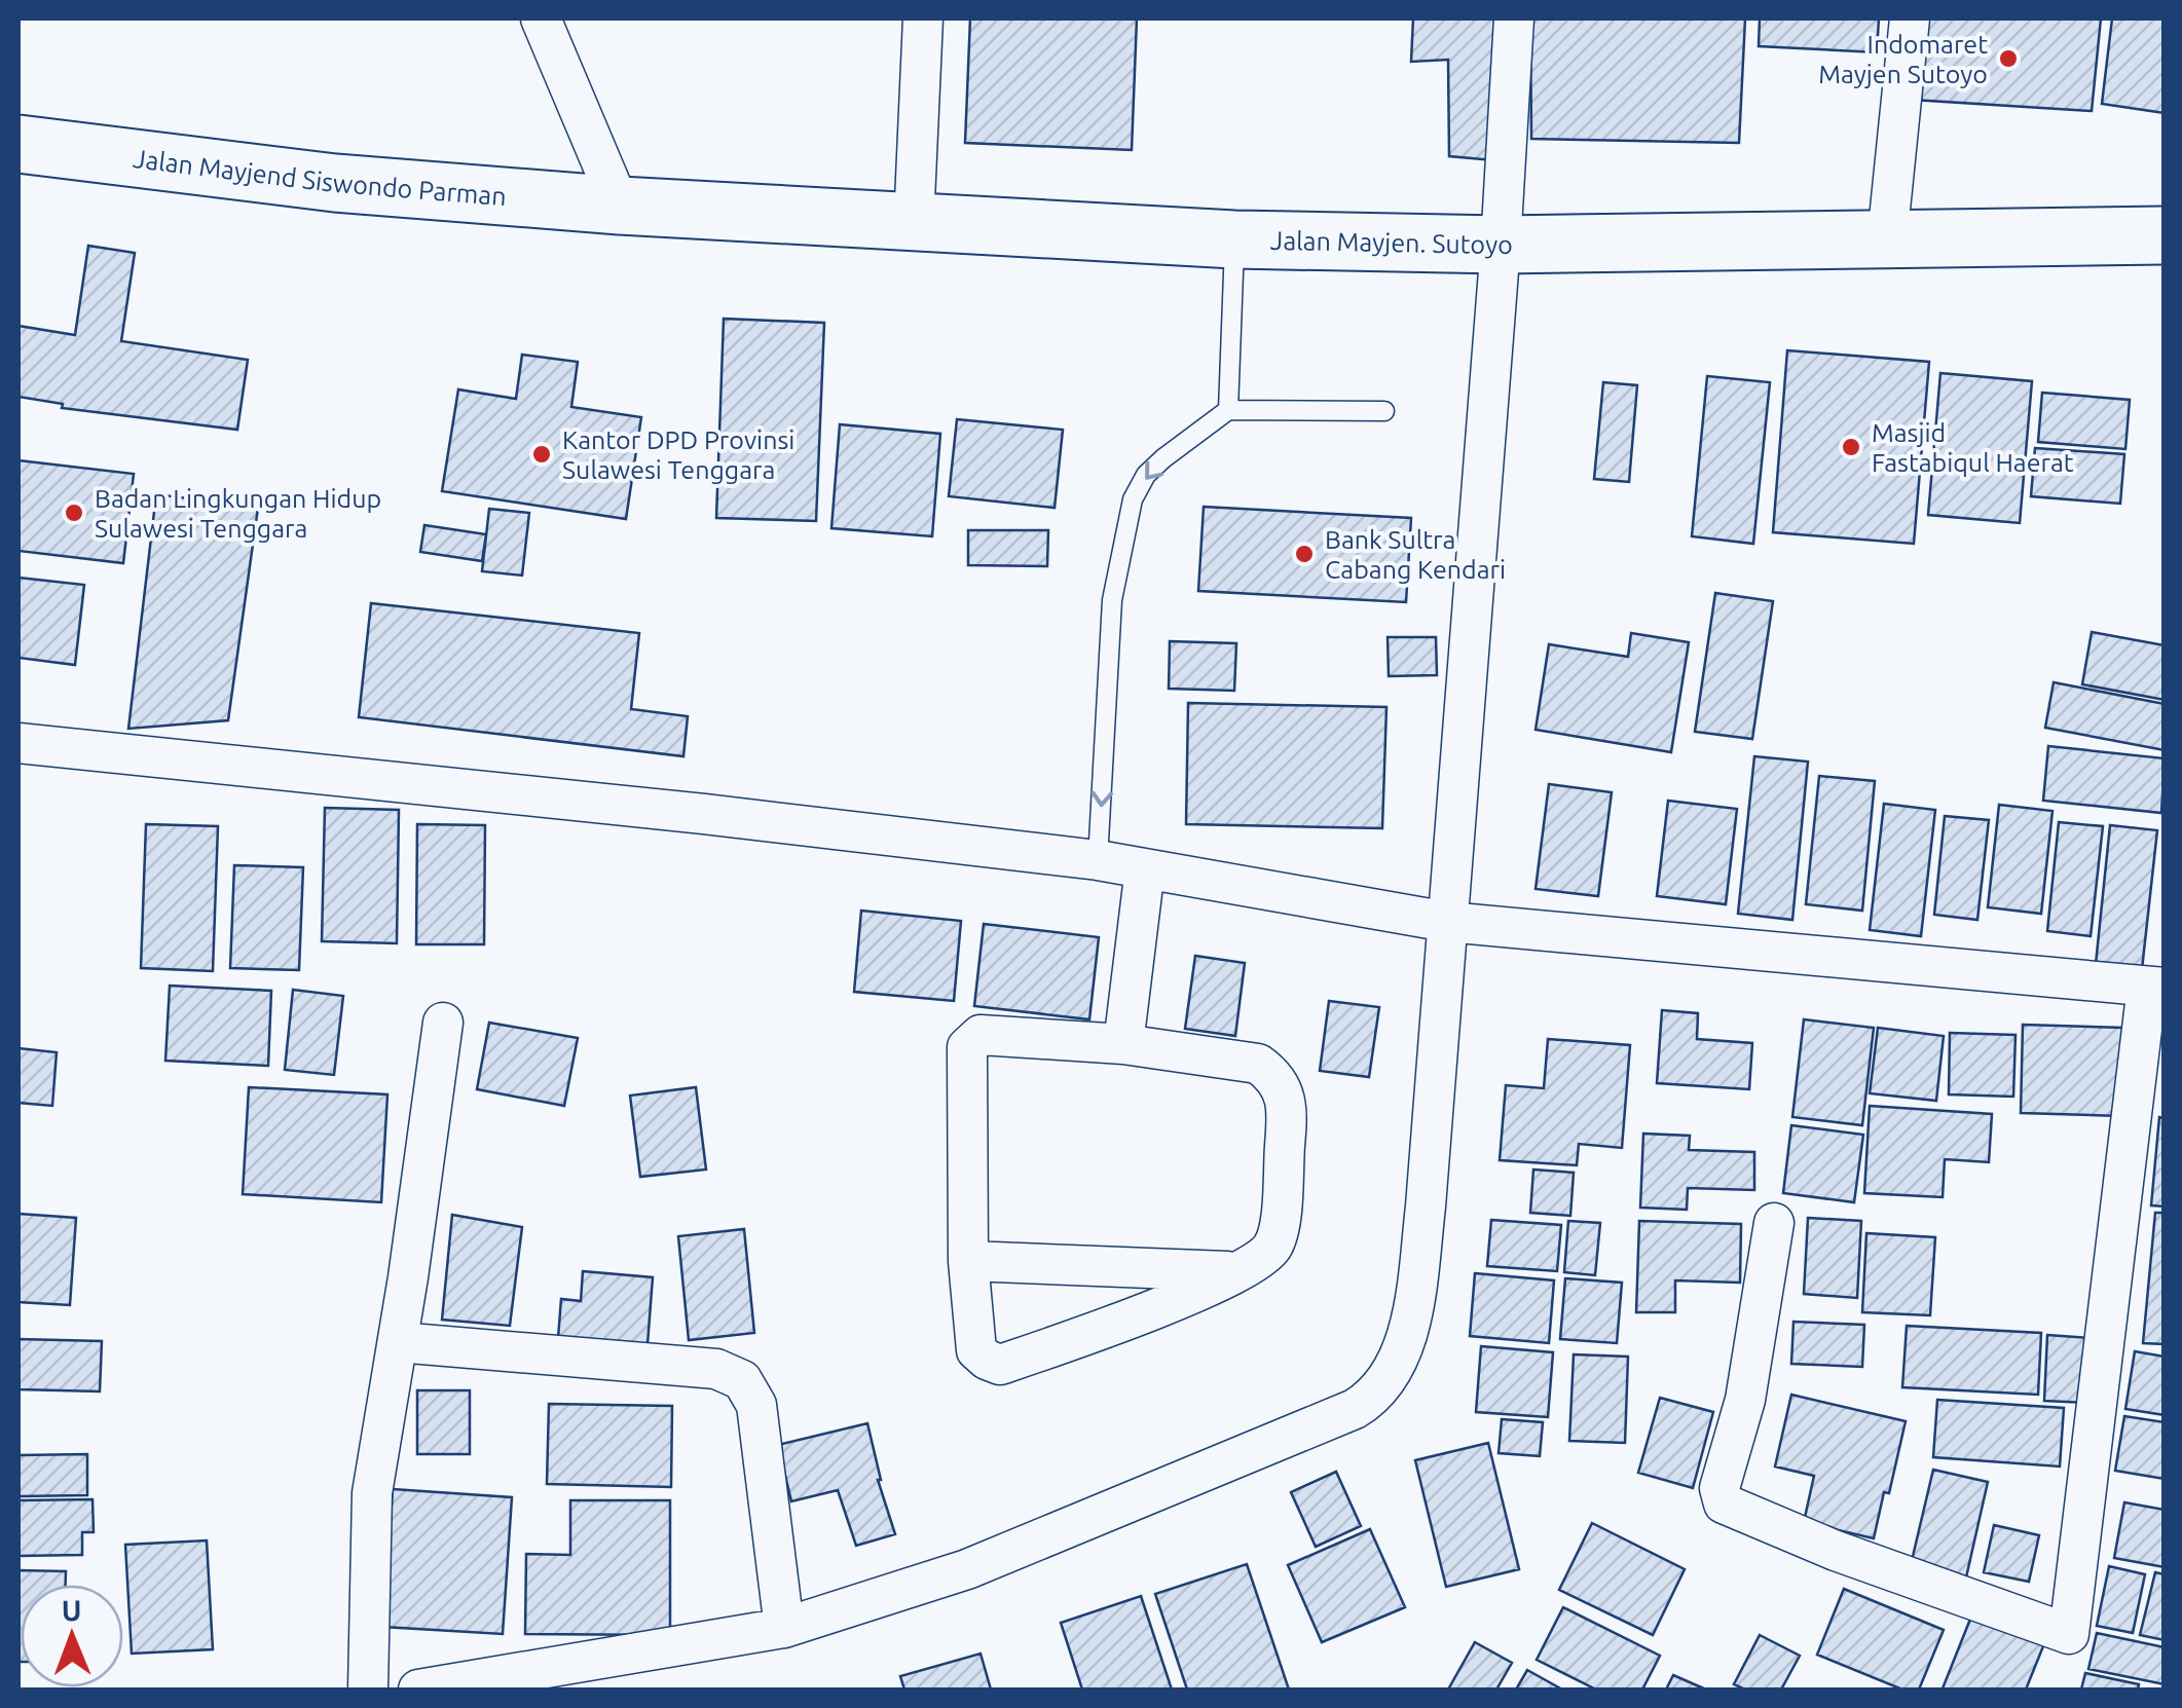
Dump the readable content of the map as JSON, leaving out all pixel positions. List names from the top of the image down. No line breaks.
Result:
{"streets":{"highway":["Jalan Mayjend Siswondo Parman","Jalan Mayjen. Sutoyo"]},"crossings":[["Jalan Mayjend Siswondo Parman","Jalan Mayjen. Sutoyo"]],"places":["Indomaret Mayjen Sutoyo","Masjid Fastabiqul Haerat","Kantor DPD Provinsi Sulawesi Tenggara","Badan Lingkungan Hidup Sulawesi Tenggara","Bank Sultra Cabang Kendari"],"north":"top"}
